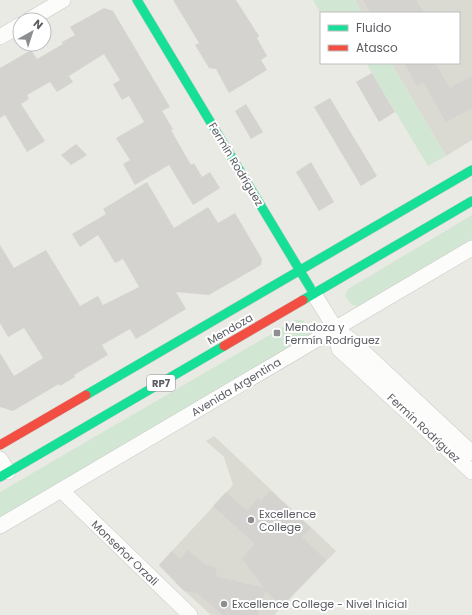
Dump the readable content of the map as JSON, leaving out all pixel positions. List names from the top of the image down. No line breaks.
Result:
{"streets":{"main road":["Fermín Rodríguez","Mendoza","RP7"],"street":["Avenida Argentina","Monseñor Orzali"]},"crossings":[["Fermín Rodríguez","Mendoza"],["Fermín Rodríguez","Avenida Argentina"],["Avenida Argentina","Monseñor Orzali"]],"places":{"transit":["Mendoza y Fermín Rodríguez"],"other":["Excellence College","Excellence College - Nivel Inicial"]},"legend":["Fluido","Atasco"],"north":"top right"}
